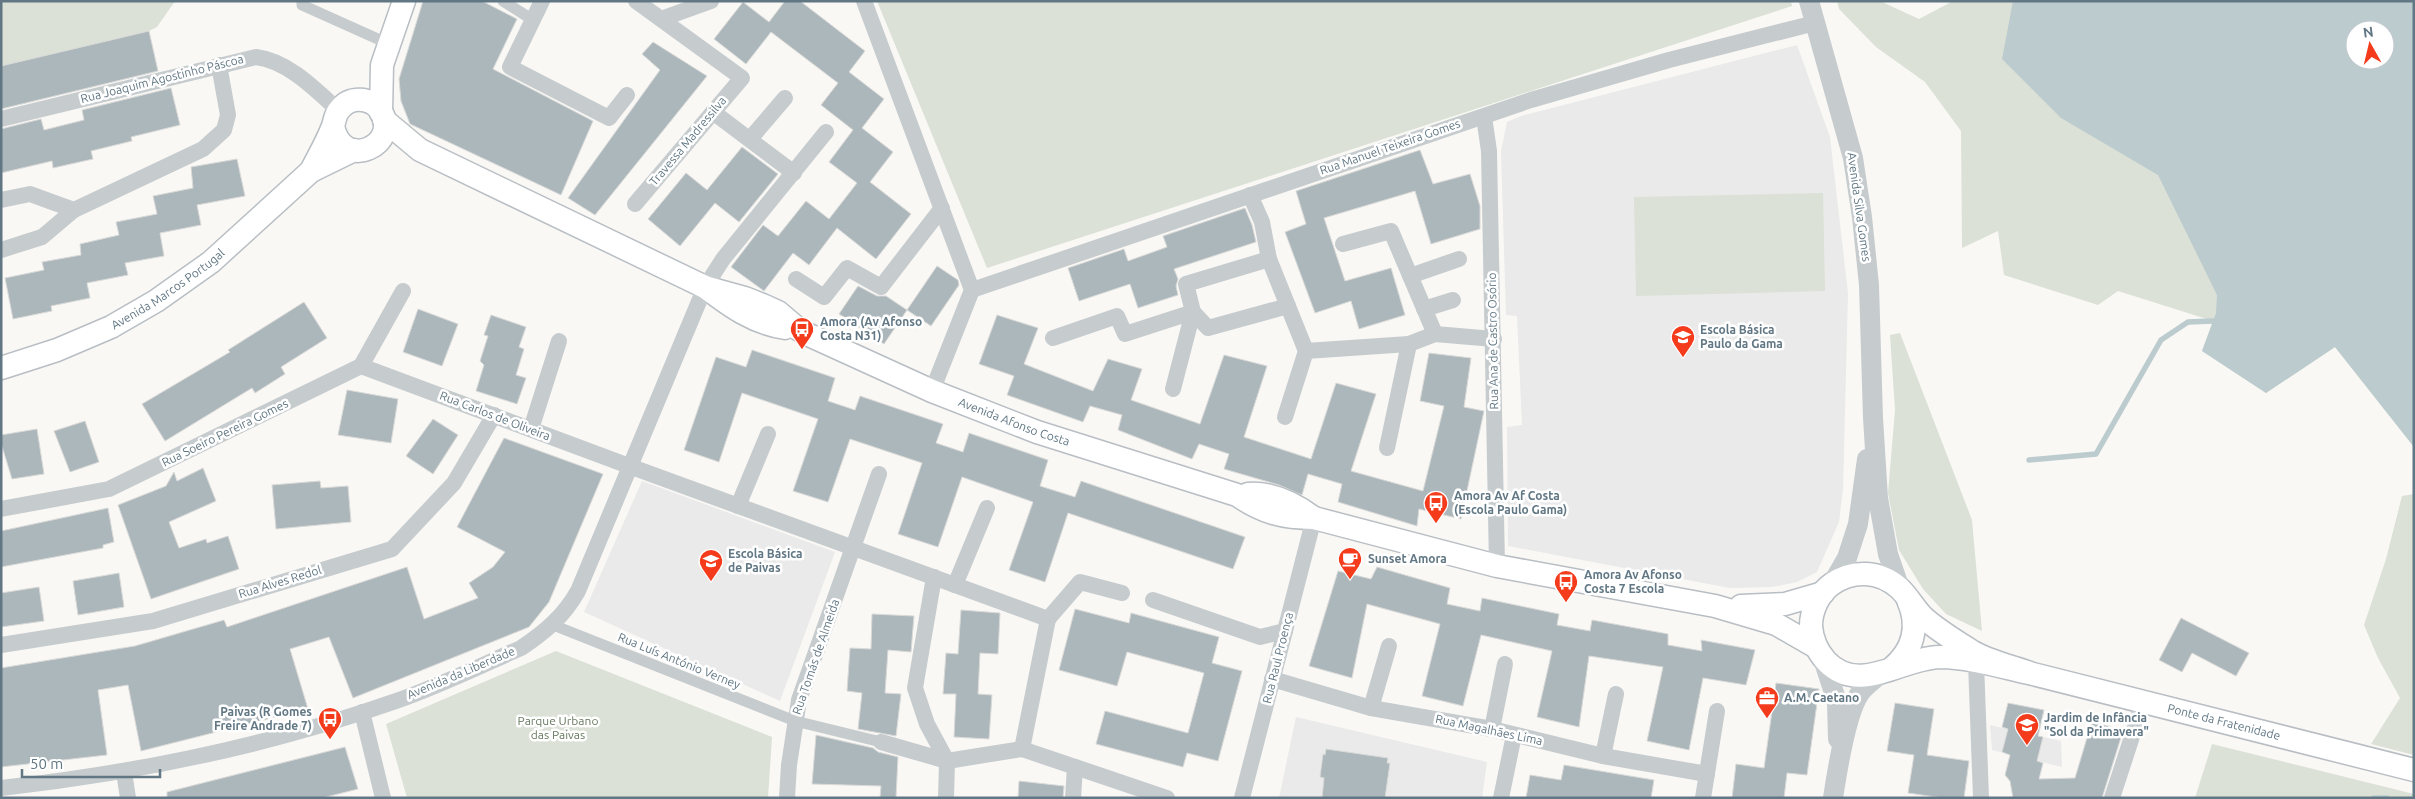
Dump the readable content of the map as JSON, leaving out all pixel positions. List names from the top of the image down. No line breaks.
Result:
{"streets":{"main road":["Avenida Marcos Portugal","Avenida Afonso Costa","Ponte da Fratenidade"],"street":["Rua Joaquim Agostinho Páscoa","Travessa Madressilva","Rua Manuel Teixeira Gomes","Avenida Silva Gomes","Rua Ana de Castro Osório","Rua Carlos de Oliveira","Rua Soeiro Pereira Gomes","Rua Alves Redol","Rua Tomás de Almeida","Rua Raul Proença","Rua Luís António Verney","Avenida da Liberdade","Rua Magalhães Lima"]},"crossings":[["Rua Manuel Teixeira Gomes","Avenida Silva Gomes"],["Rua Manuel Teixeira Gomes","Rua Ana de Castro Osório"],["Rua Ana de Castro Osório","Avenida Afonso Costa"],["Rua Carlos de Oliveira","Rua Soeiro Pereira Gomes"],["Rua Carlos de Oliveira","Rua Alves Redol"],["Rua Carlos de Oliveira","Rua Tomás de Almeida"],["Rua Carlos de Oliveira","Avenida da Liberdade"],["Avenida Afonso Costa","Rua Raul Proença"],["Avenida Afonso Costa","Avenida da Liberdade"],["Rua Tomás de Almeida","Rua Luís António Verney"],["Rua Raul Proença","Rua Magalhães Lima"],["Rua Luís António Verney","Avenida da Liberdade"]],"parks":["Parque Urbano das Paivas"],"places":{"bus stop":["Amora (Av Afonso Costa N31)","Amora Av Af Costa (Escola Paulo Gama)","Amora Av Afonso Costa 7 Escola","Paivas (R Gomes Freire Andrade 7)"],"school or university":["Escola Básica Paulo da Gama","Escola Básica de Paivas","Jardim de Infância \"Sol da Primavera\""],"cafe":["Sunset Amora"],"office":["A.M. Caetano"]},"scale_bar":"50 m","north":"top"}
